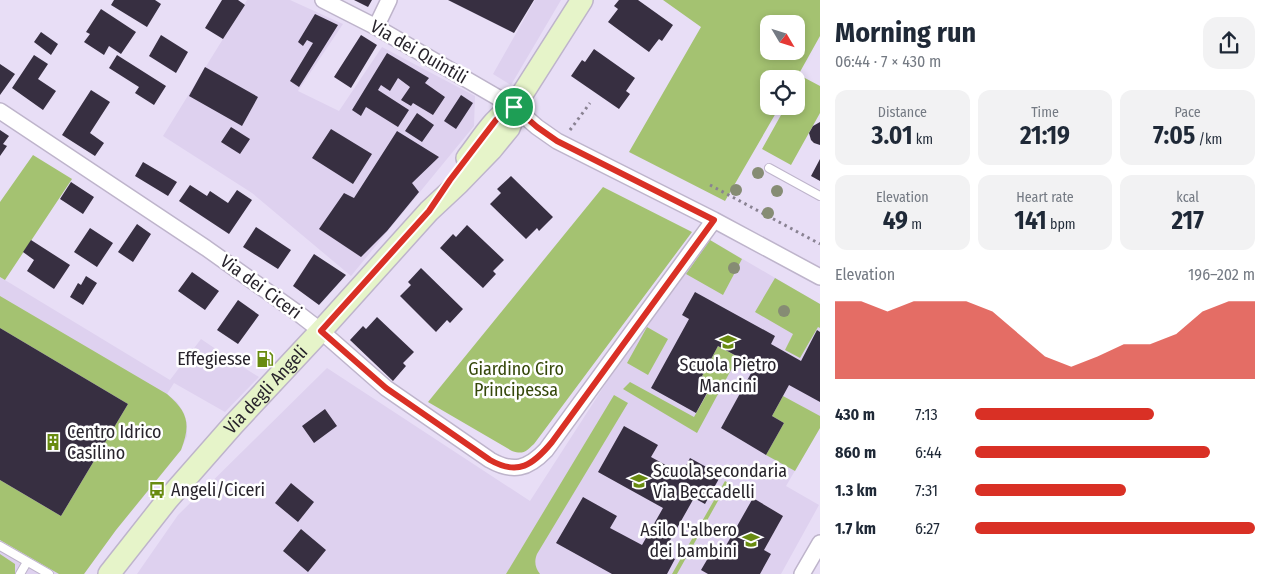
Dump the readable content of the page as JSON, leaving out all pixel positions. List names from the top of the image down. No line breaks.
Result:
{"streets":{"street":["Via dei Quintili","Via dei Ciceri","Via degli Angeli"]},"crossings":[["Via dei Quintili","Via dei Ciceri"],["Via dei Quintili","Via degli Angeli"],["Via dei Ciceri","Via degli Angeli"]],"parks":["Giardino Ciro Principessa"],"places":{"school or university":["Scuola Pietro Mancini","Scuola secondaria Via Beccadelli","Asilo L'albero dei bambini"],"fuel station":["Effegiesse"],"building":["Centro Idrico Casilino"],"bus stop":["Angeli/Ciceri"]},"north":"bottom right","page":{"heading":["Morning run","06:44 · 7 × 430 m"],"stats":[["Distance","3.01 km"],["Time","21:19"],["Pace","7:05 /km"],["Elevation","49 m"],["Heart rate","141 bpm"],["kcal","217"]],"chart":["Elevation","196–202 m"],"list":[{"name":"430 m","note":"7:13"},{"name":"860 m","note":"6:44"},{"name":"1.3 km","note":"7:31"},{"name":"1.7 km","note":"6:27"}]}}
